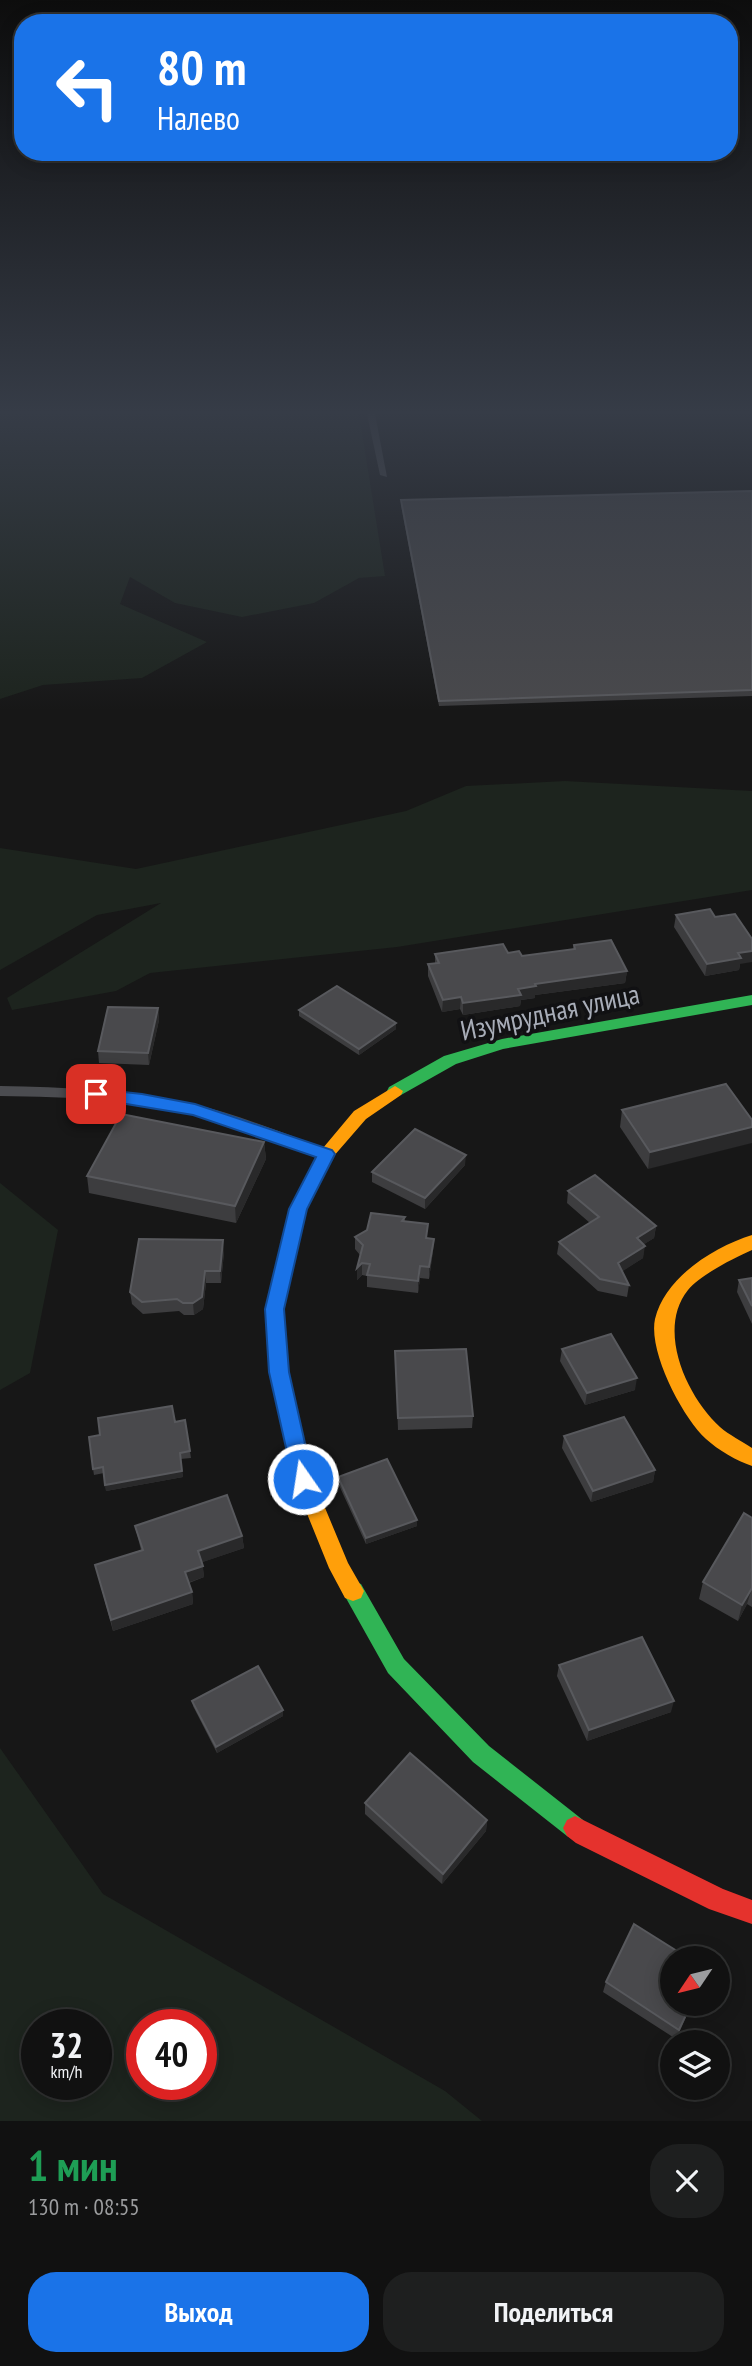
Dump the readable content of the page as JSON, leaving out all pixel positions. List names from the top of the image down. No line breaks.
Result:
{"streets":{"street":["Изумрудная улица"]},"north":"bottom left","page":{"turn":["80 m","Налево"],"speed":"32 km/h","limit":"40","heading":["1 мин","130 m · 08:55"],"buttons":["Выход","Поделиться"]}}
